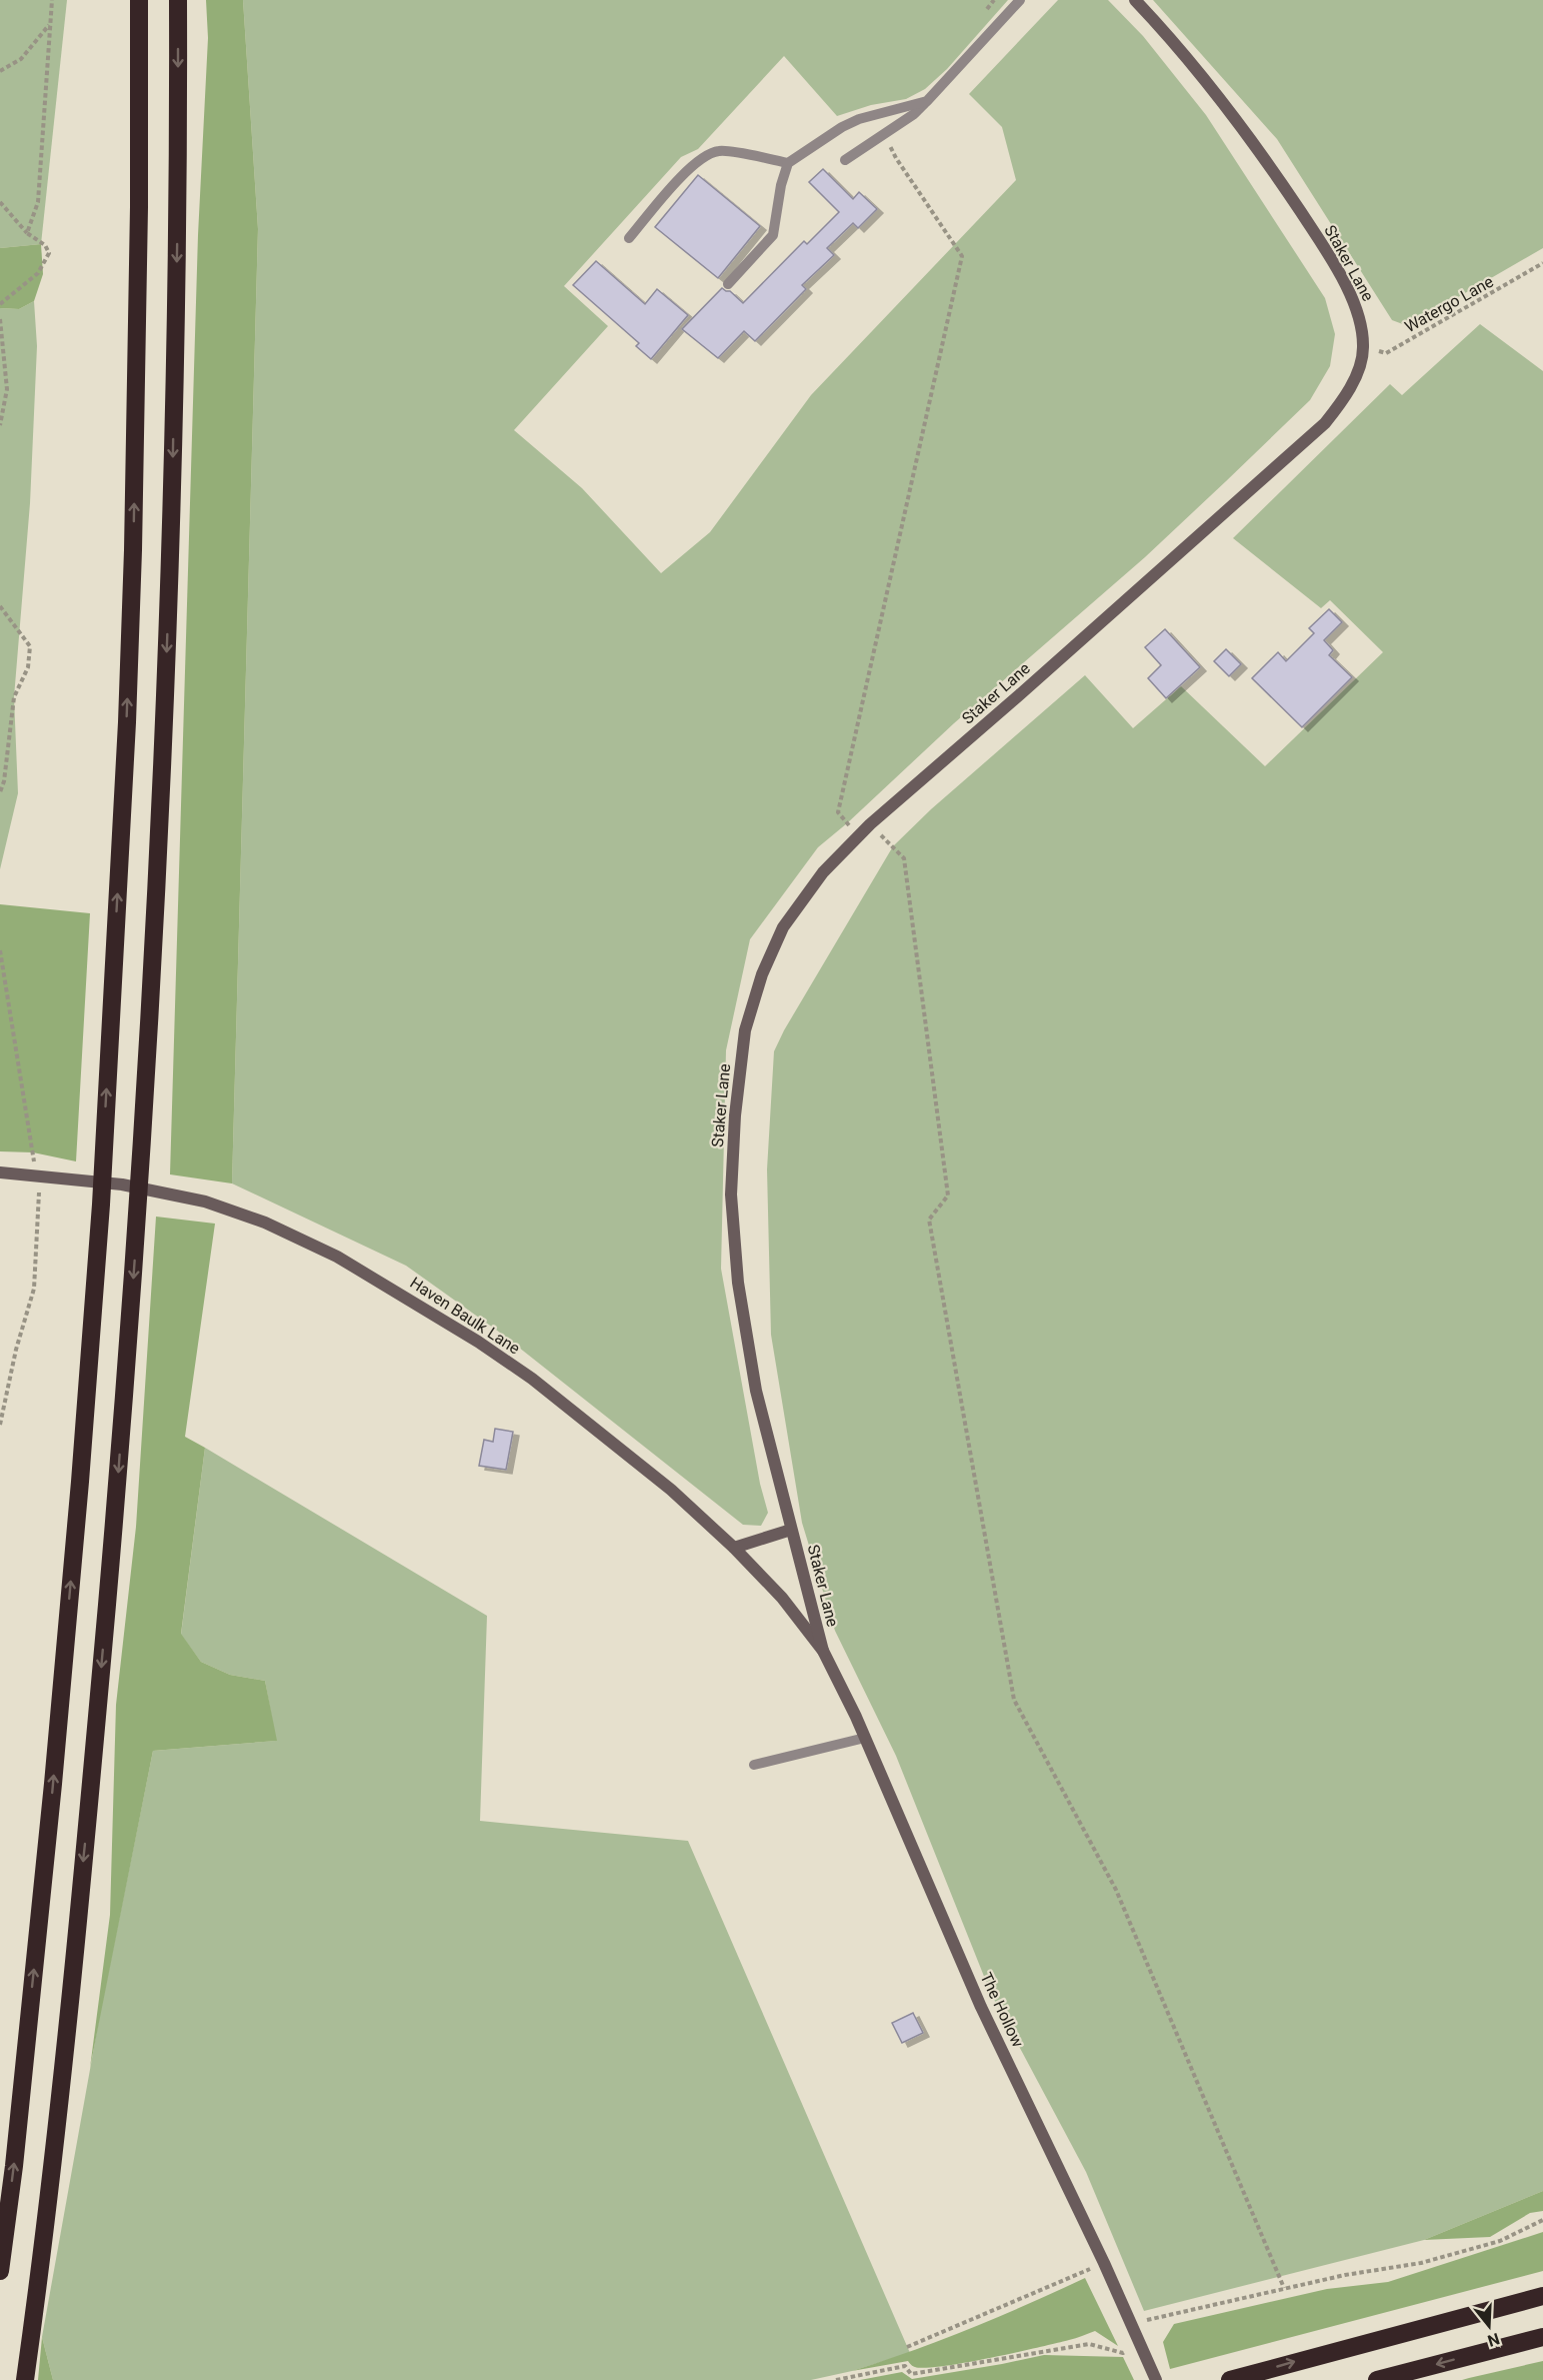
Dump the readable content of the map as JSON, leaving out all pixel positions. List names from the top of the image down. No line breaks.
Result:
{"streets":{"street":["Staker Lane","Haven Baulk Lane","The Hollow"],"path":["Watergo Lane"]},"crossings":[["Staker Lane","Watergo Lane"],["Staker Lane","Haven Baulk Lane"],["Staker Lane","The Hollow"],["Haven Baulk Lane","The Hollow"]],"north":"bottom"}
